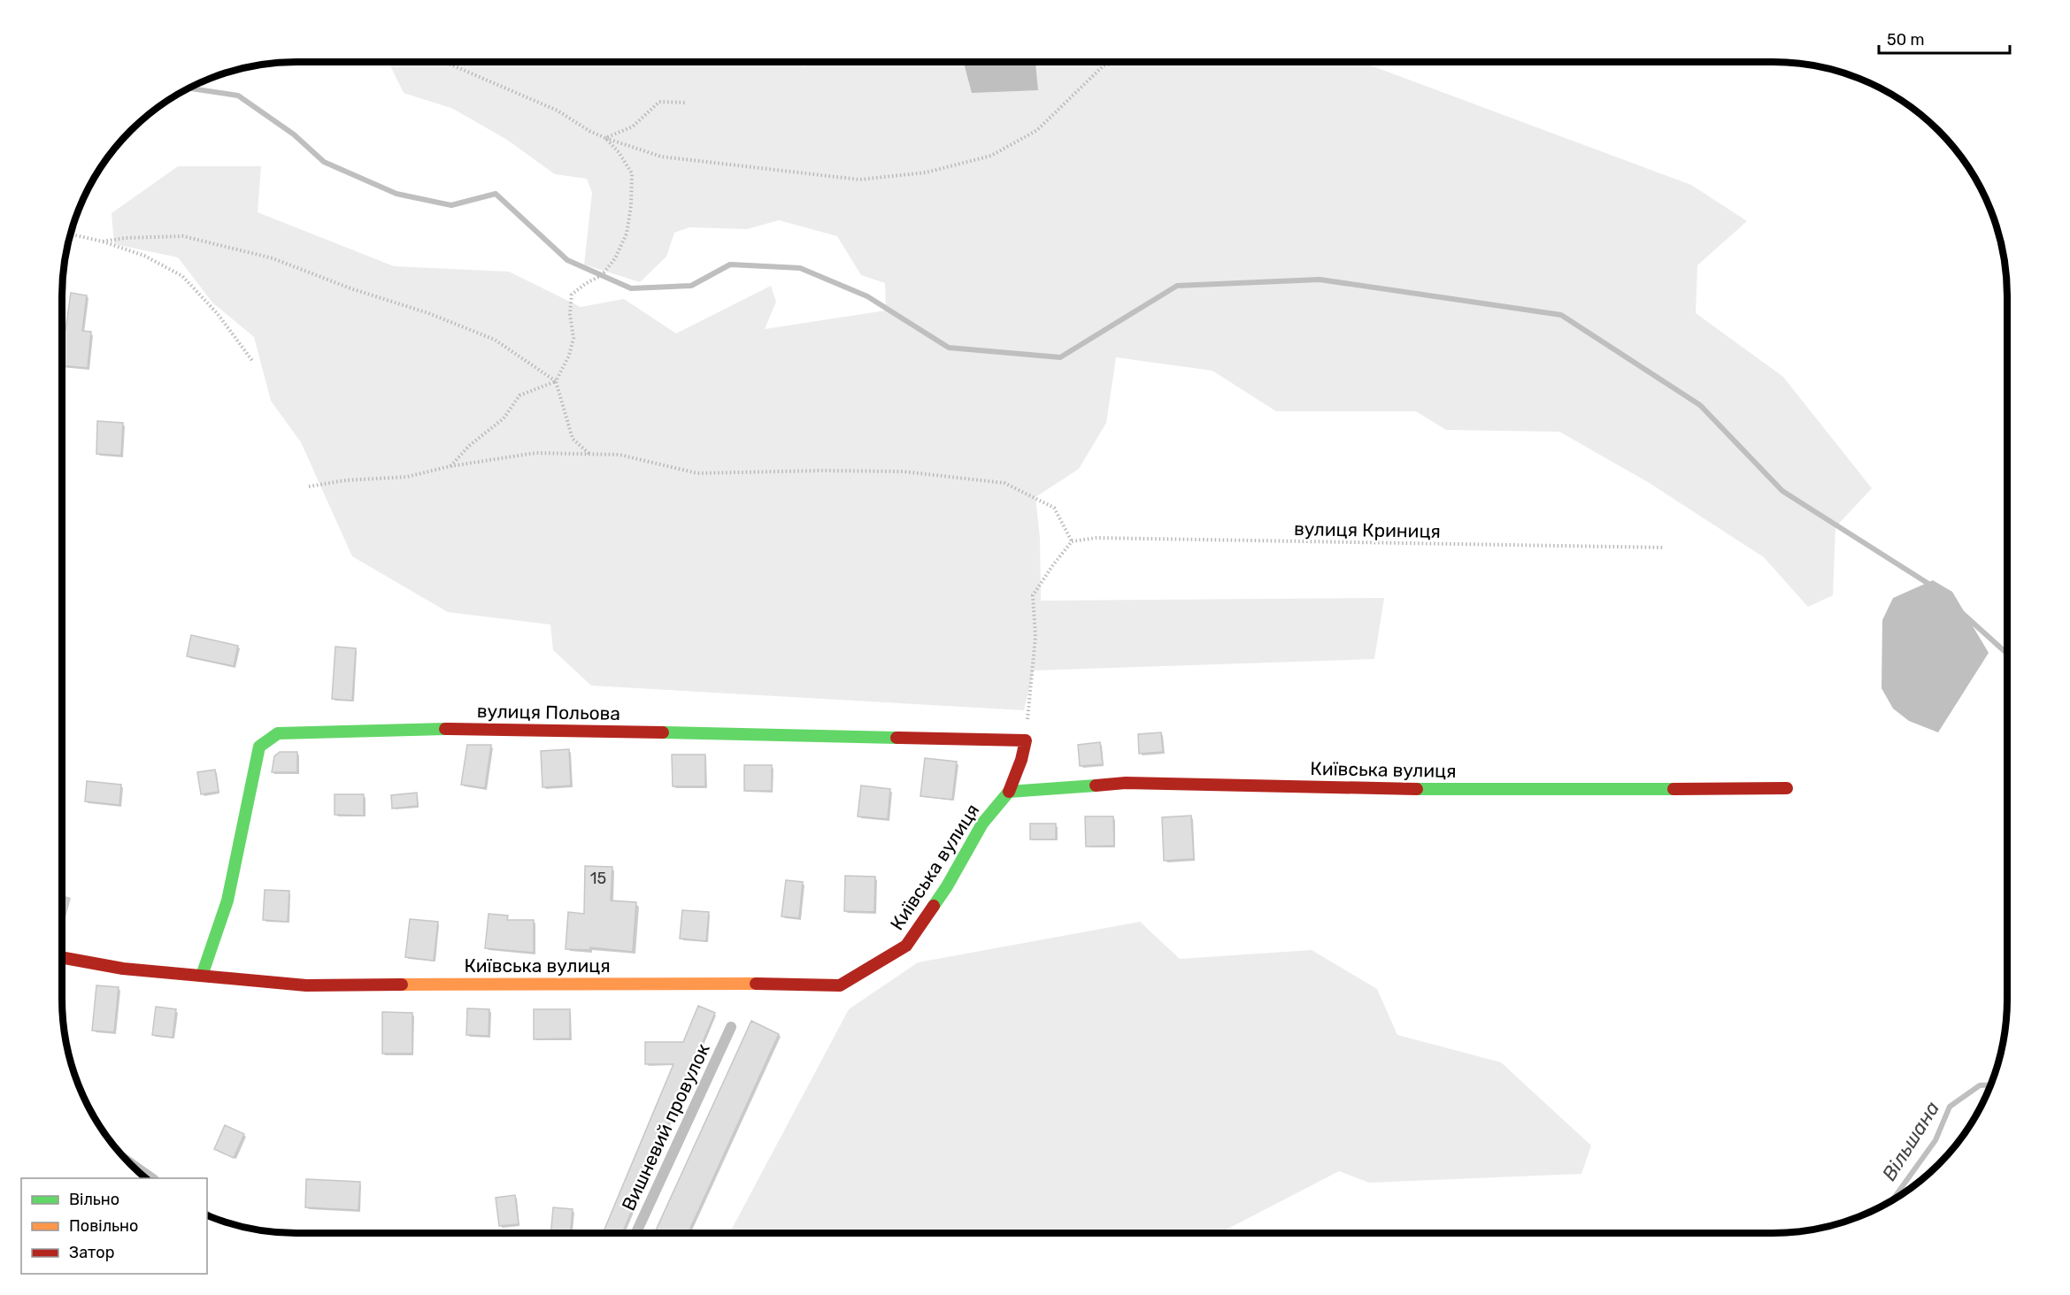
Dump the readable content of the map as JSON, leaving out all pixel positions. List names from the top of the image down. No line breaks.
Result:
{"streets":{"street":["вулиця Польова","Київська вулиця"],"lane":["Вишневий провулок"],"path":["вулиця Криниця"]},"crossings":[["вулиця Польова","Київська вулиця"]],"water":["Вільшана"],"house_numbers":["15"],"legend":["Вільно","Повільно","Затор"],"scale_bar":"50 m"}
